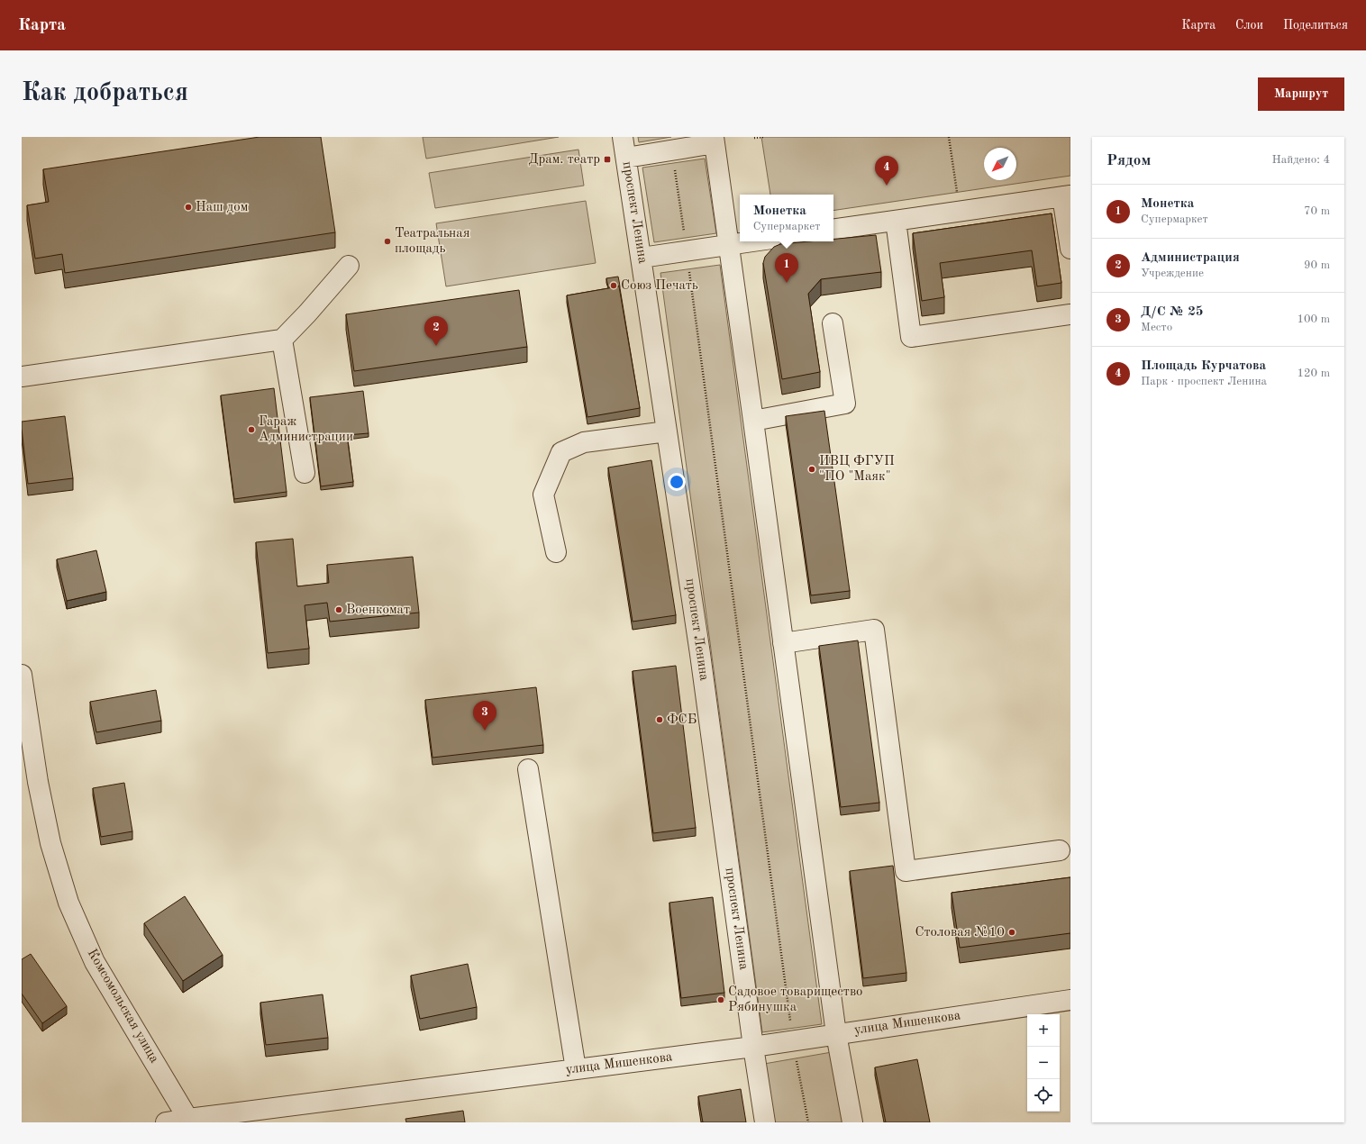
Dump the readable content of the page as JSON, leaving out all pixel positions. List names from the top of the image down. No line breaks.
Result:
{"streets":{"street":["проспект Ленина","Комсомольская улица","улица Мишенкова"]},"crossings":[["проспект Ленина","улица Мишенкова"],["Комсомольская улица","улица Мишенкова"]],"places":{"transit":["Драм. театр"],"other":["Наш дом","Театральная площадь","Союз Печать","Гараж Администрации","ИВЦ ФГУП \"ПО \"Маяк\"","Военкомат","ФСБ","Столовая №10","Садовое товарищество Рябинушка"]},"north":"bottom left","page":{"header":"Карта","nav":["Карта","Слои","Поделиться"],"buttons":"Маршрут","title":"Как добраться","heading":["Рядом","Найдено: 4"],"pins":["4","1","2","3"],"list":[{"mark":"1","name":"Монетка","note":"Супермаркет","value":"70 m"},{"mark":"2","name":"Администрация","note":"Учреждение","value":"90 m"},{"mark":"3","name":"Д/С № 25","note":"Место","value":"100 m"},{"mark":"4","name":"Площадь Курчатова","note":"Парк · проспект Ленина","value":"120 m"}],"popup":["Монетка","Супермаркет"],"map_buttons":["+","−"]}}
